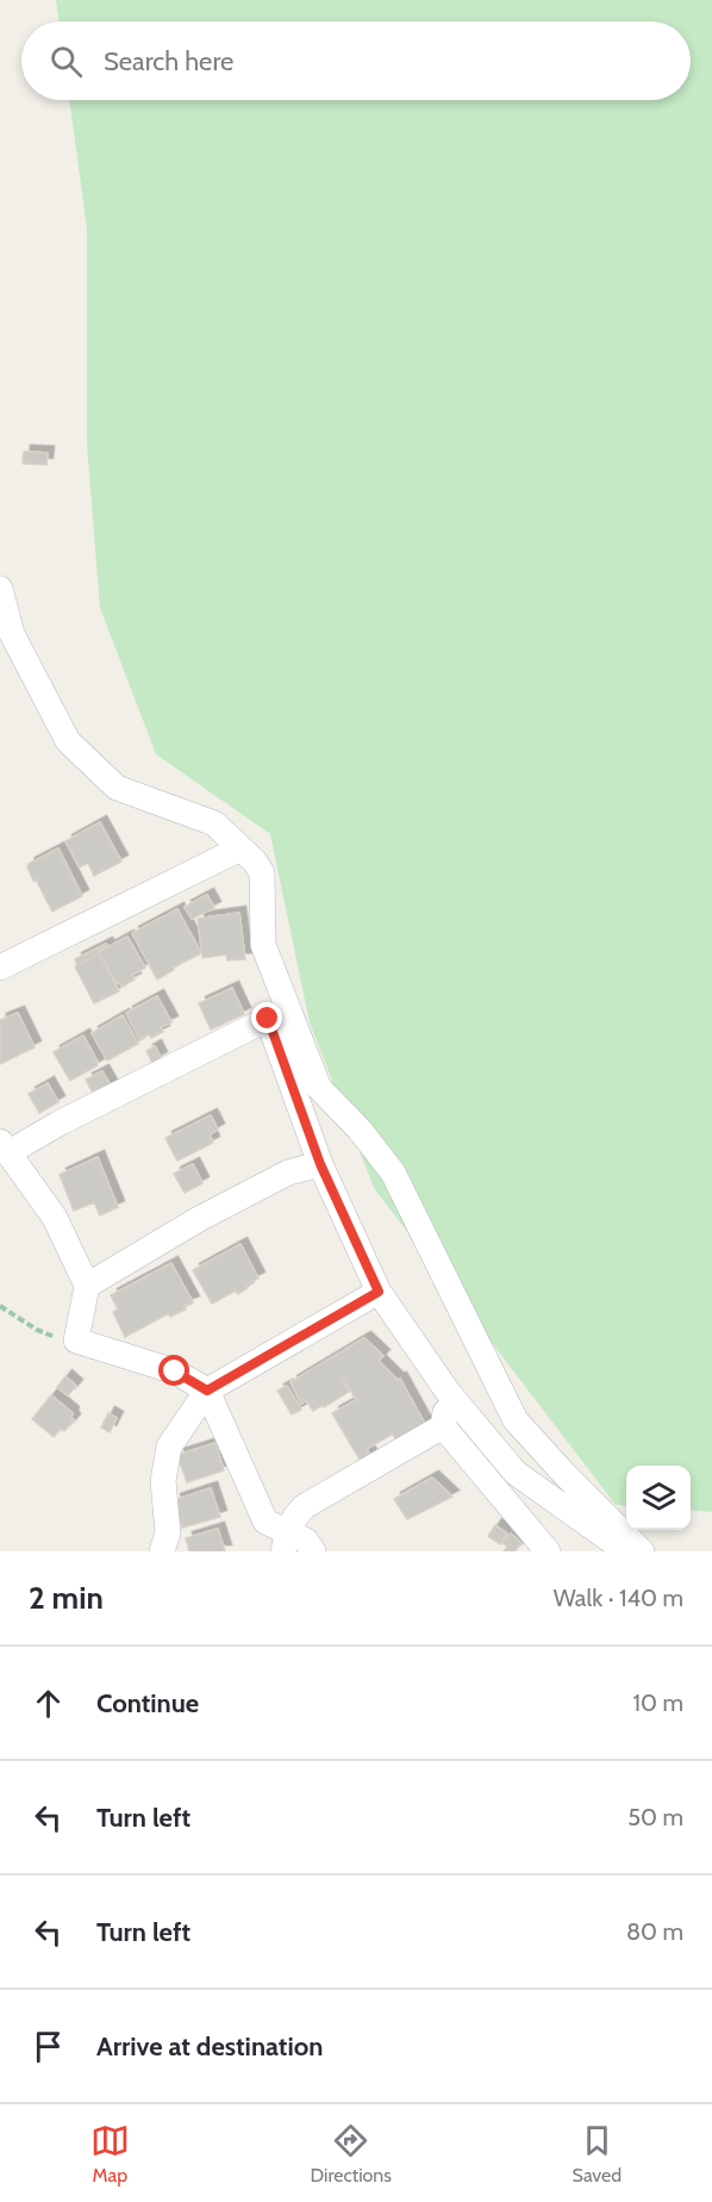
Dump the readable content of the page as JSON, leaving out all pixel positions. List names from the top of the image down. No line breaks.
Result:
{"page":{"search":"Search here","heading":["2 min","Walk · 140 m"],"list":[["Continue","10 m"],["Turn left","50 m"],["Turn left","80 m"],"Arrive at destination"],"nav":["Map","Directions","Saved"]}}
